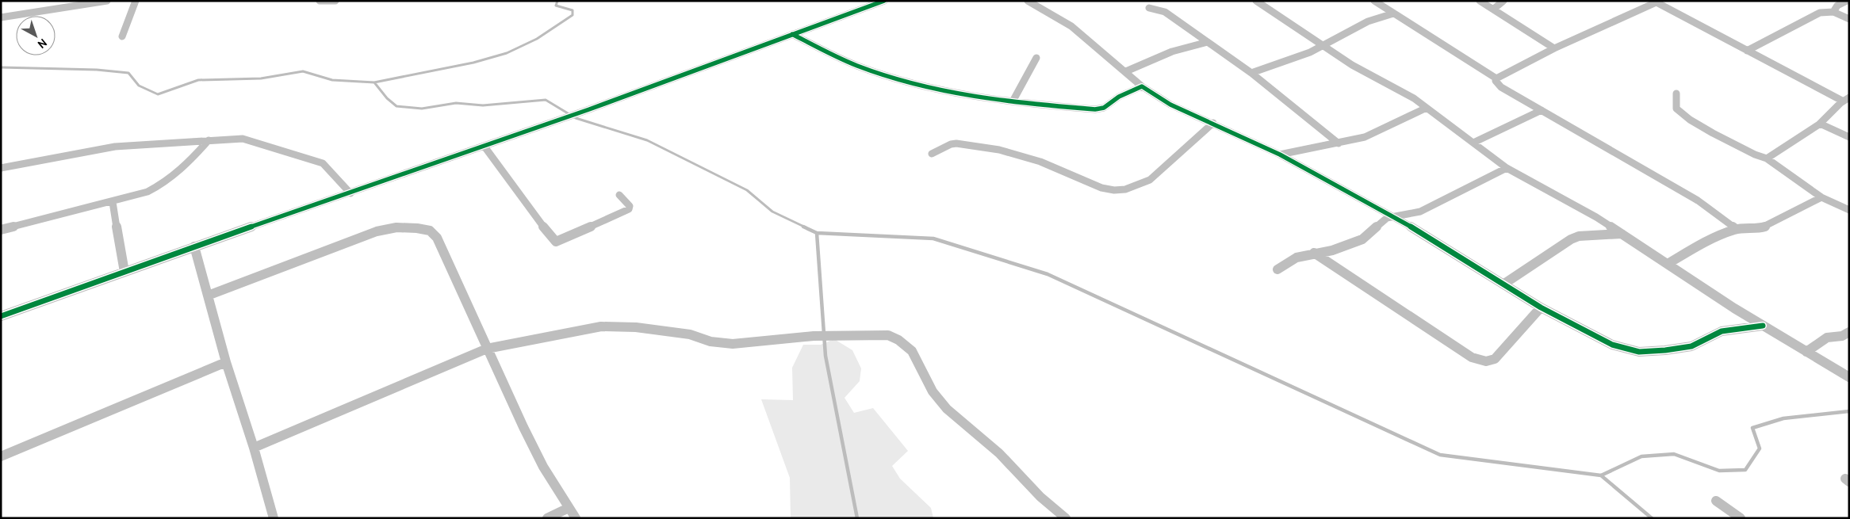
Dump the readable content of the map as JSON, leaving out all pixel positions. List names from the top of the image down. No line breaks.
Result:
{"north":"bottom right"}
